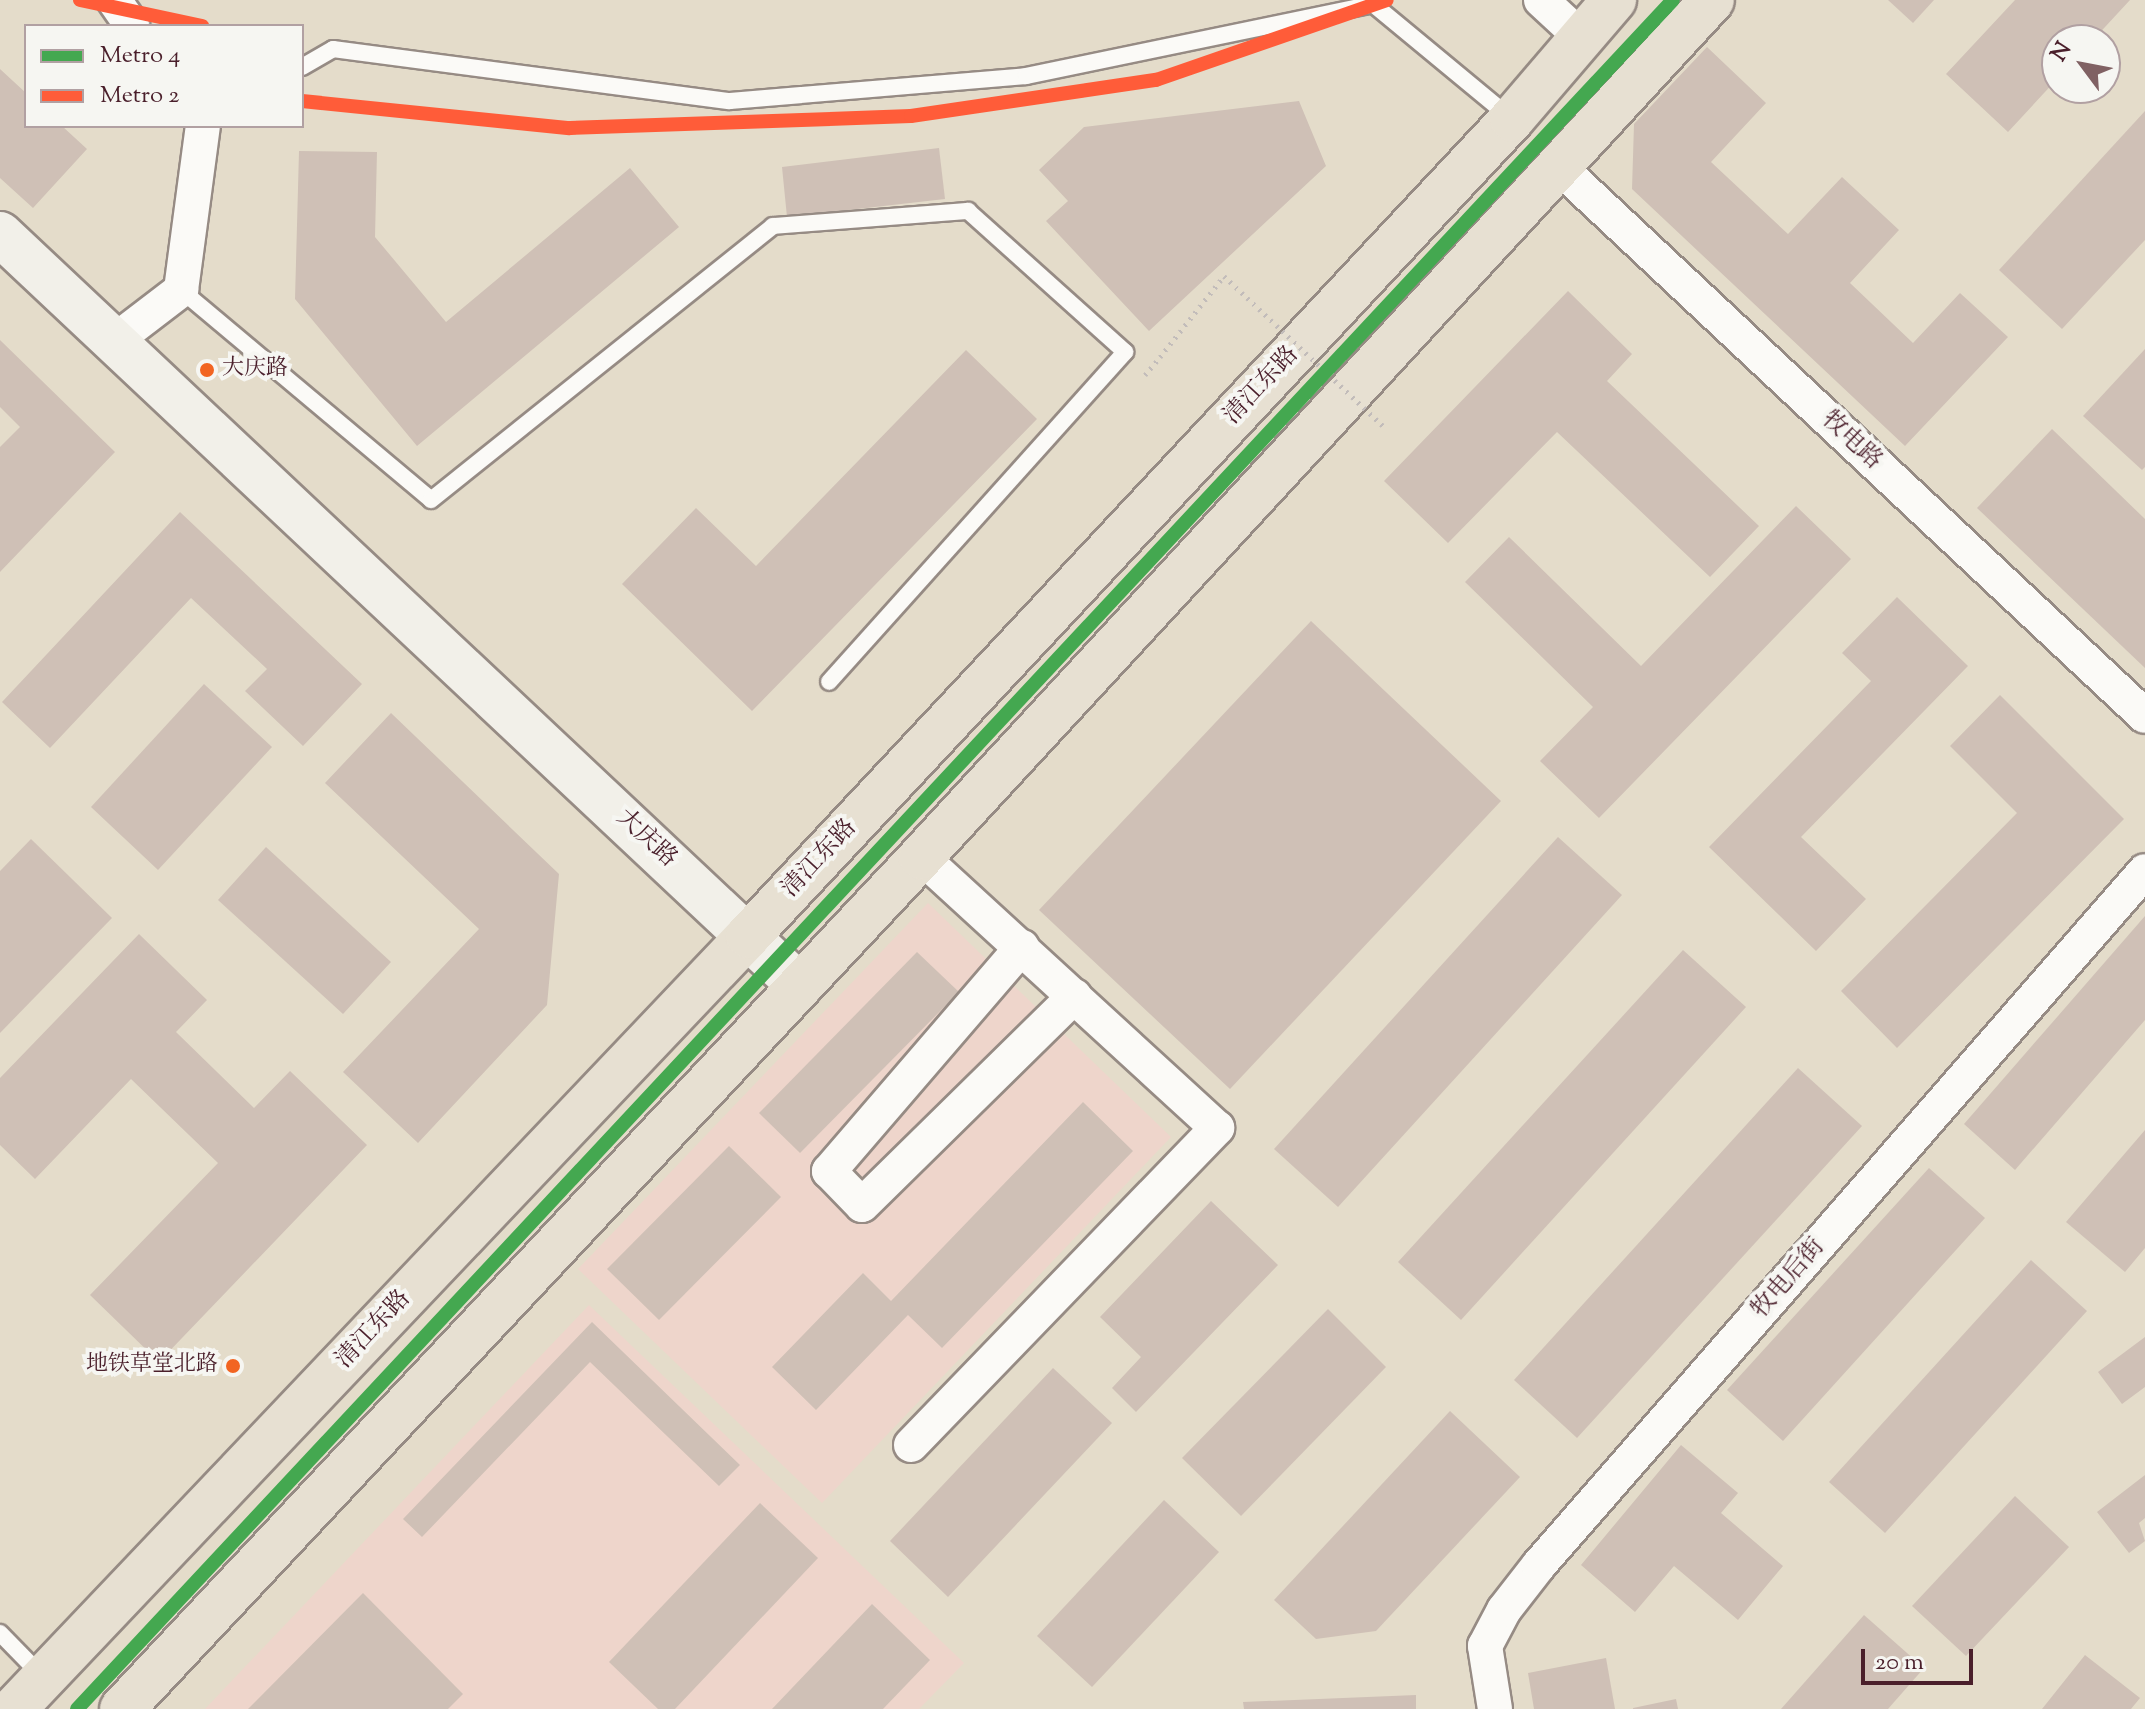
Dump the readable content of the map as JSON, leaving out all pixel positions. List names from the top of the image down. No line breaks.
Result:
{"streets":{"main road":["清江东路"],"street":["牧电路","大庆路","牧电后街"]},"crossings":[["清江东路","大庆路"]],"places":["大庆路","地铁草堂北路"],"lines":["metro line 4","metro line 2"],"legend":["Metro 4","Metro 2"],"scale_bar":"20 m","north":"top left"}
